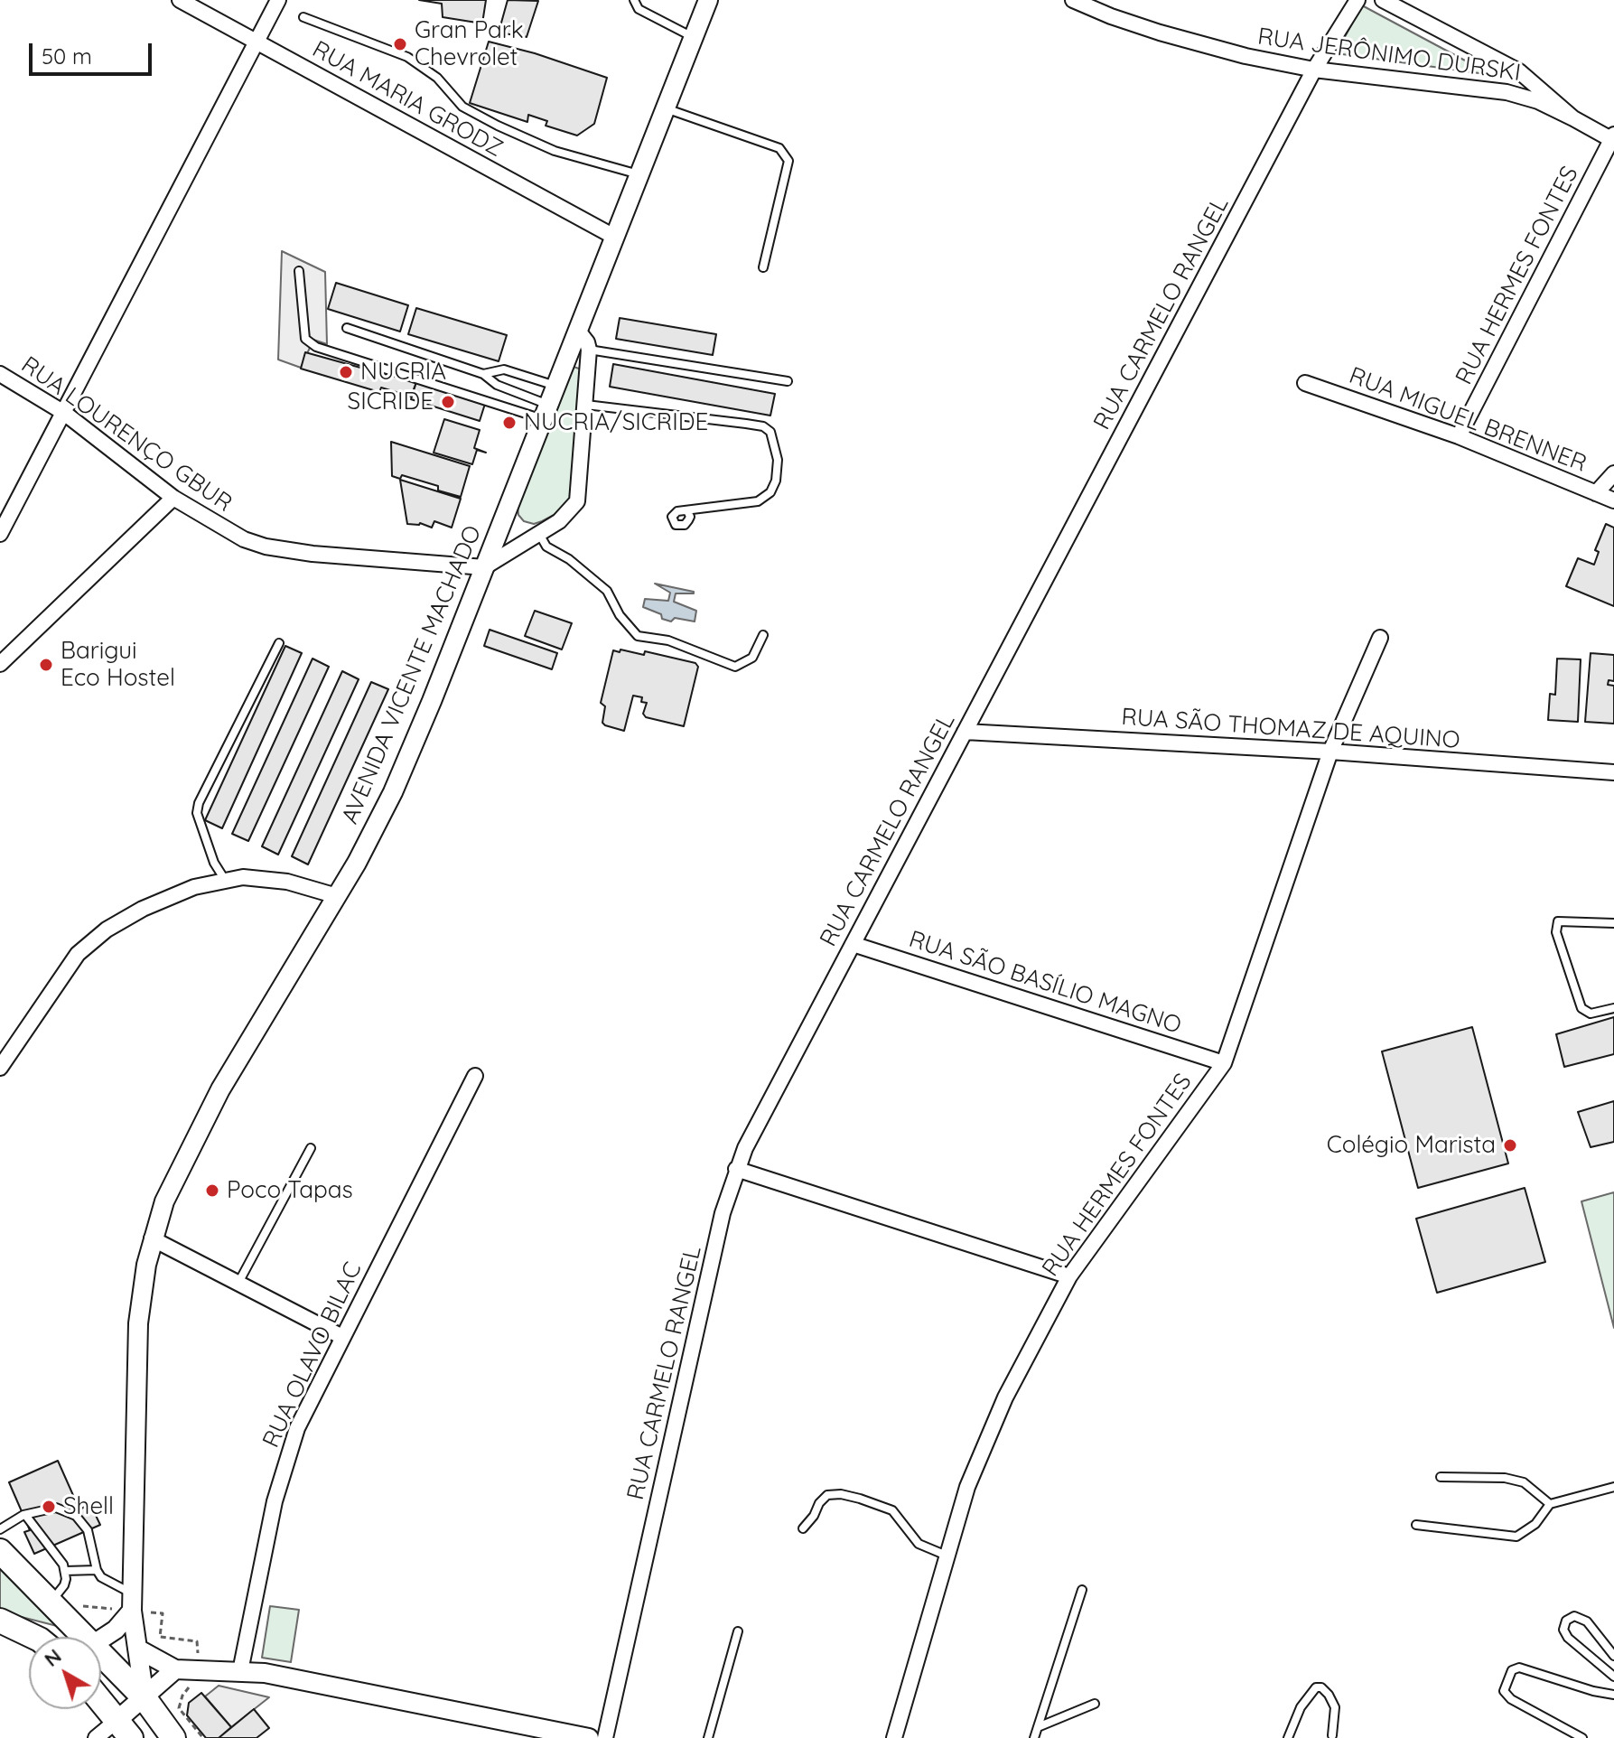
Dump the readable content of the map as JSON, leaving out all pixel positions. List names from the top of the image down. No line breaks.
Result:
{"streets":{"street":["RUA JERÔNIMO DURSKI","RUA MARIA GRODZ","RUA HERMES FONTES","RUA CARMELO RANGEL","RUA MIGUEL BRENNER","RUA LOURENÇO GBUR","AVENIDA VICENTE MACHADO","RUA SÃO THOMAZ DE AQUINO","RUA SÃO BASÍLIO MAGNO","RUA OLAVO BILAC"]},"crossings":[["RUA JERÔNIMO DURSKI","RUA CARMELO RANGEL"],["RUA MARIA GRODZ","AVENIDA VICENTE MACHADO"],["RUA HERMES FONTES","RUA MIGUEL BRENNER"],["RUA HERMES FONTES","RUA SÃO THOMAZ DE AQUINO"],["RUA HERMES FONTES","RUA SÃO BASÍLIO MAGNO"],["RUA CARMELO RANGEL","RUA SÃO THOMAZ DE AQUINO"],["RUA CARMELO RANGEL","RUA SÃO BASÍLIO MAGNO"],["RUA LOURENÇO GBUR","AVENIDA VICENTE MACHADO"]],"places":["Gran Park Chevrolet","NUCRIA","SICRIDE","NUCRIA/SICRIDE","Barigui Eco Hostel","Colégio Marista","Poco Tapas","Shell"],"scale_bar":"50 m","north":"top left"}
